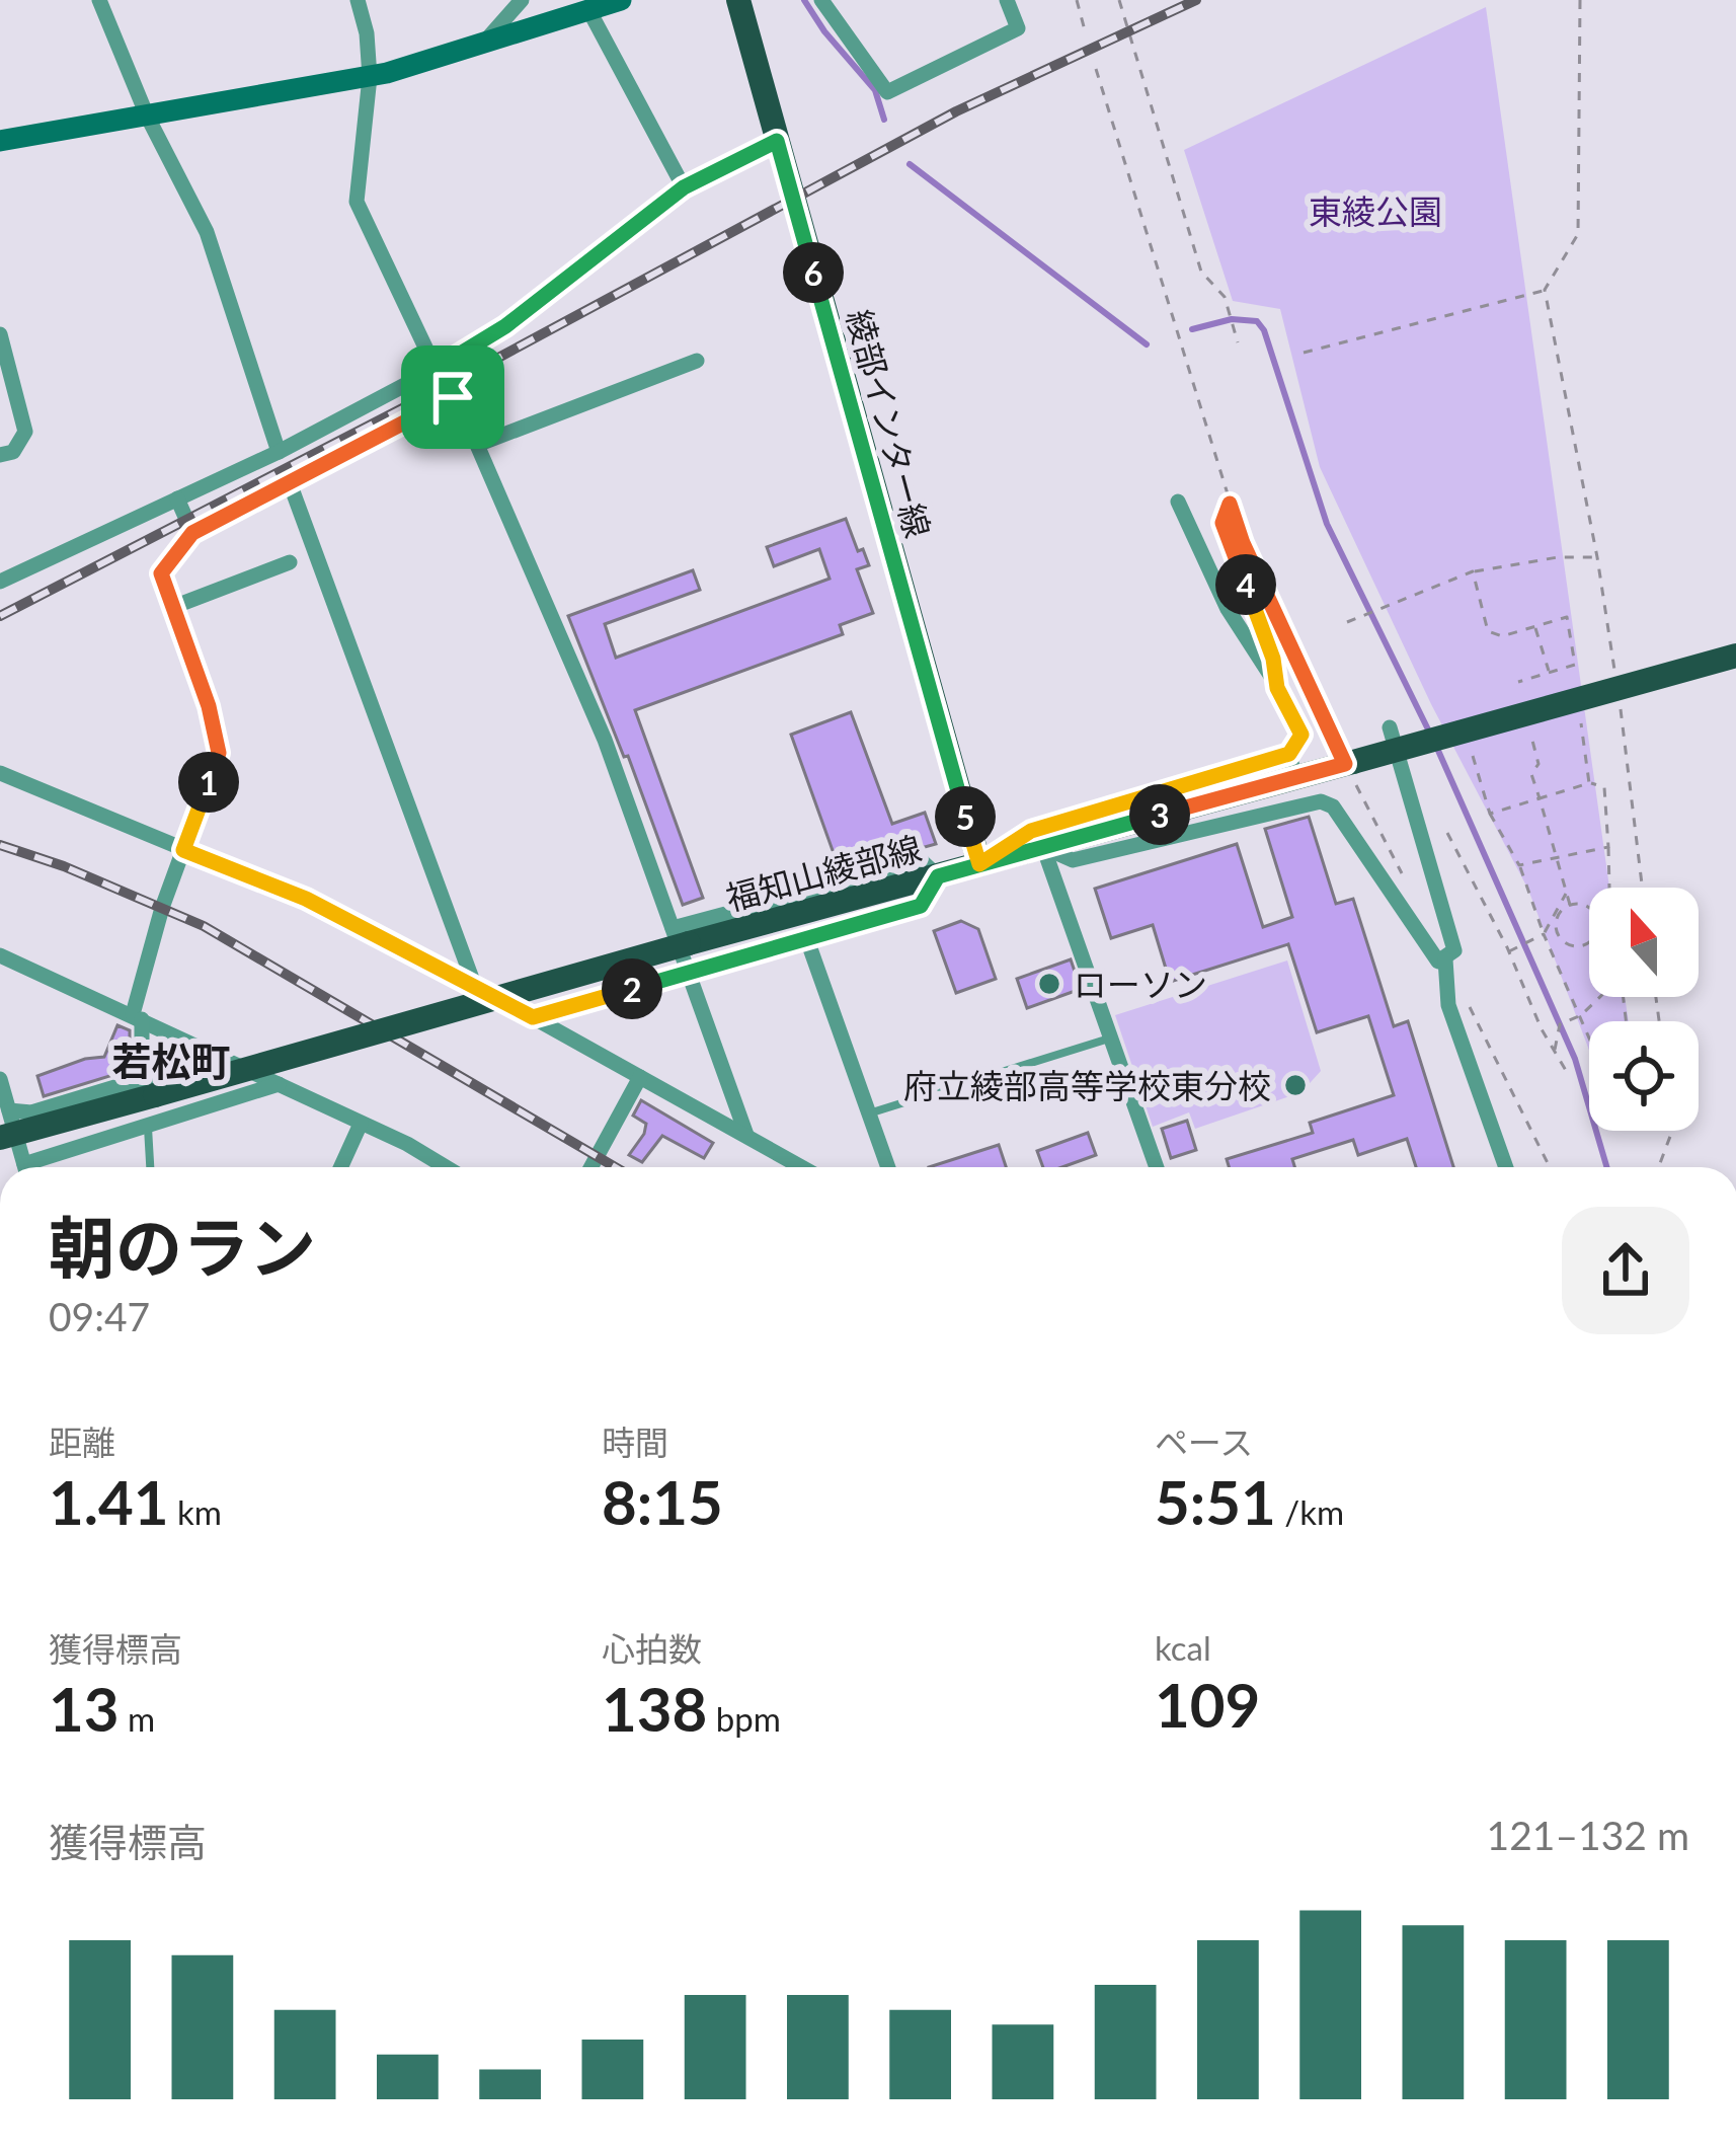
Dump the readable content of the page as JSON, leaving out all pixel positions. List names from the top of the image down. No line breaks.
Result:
{"streets":{"main road":["綾部インター線","福知山綾部線"]},"crossings":[["綾部インター線","福知山綾部線"]],"districts":["若松町"],"parks":["東綾公園"],"places":["ローソン","府立綾部高等学校東分校"],"north":"top","page":{"pins":["6","4","1","3","5","2"],"heading":["朝のラン","09:47"],"stats":[["距離","1.41 km"],["時間","8:15"],["ペース","5:51 /km"],["獲得標高","13 m"],["心拍数","138 bpm"],["kcal","109"]],"chart":["獲得標高","121–132 m"]}}
